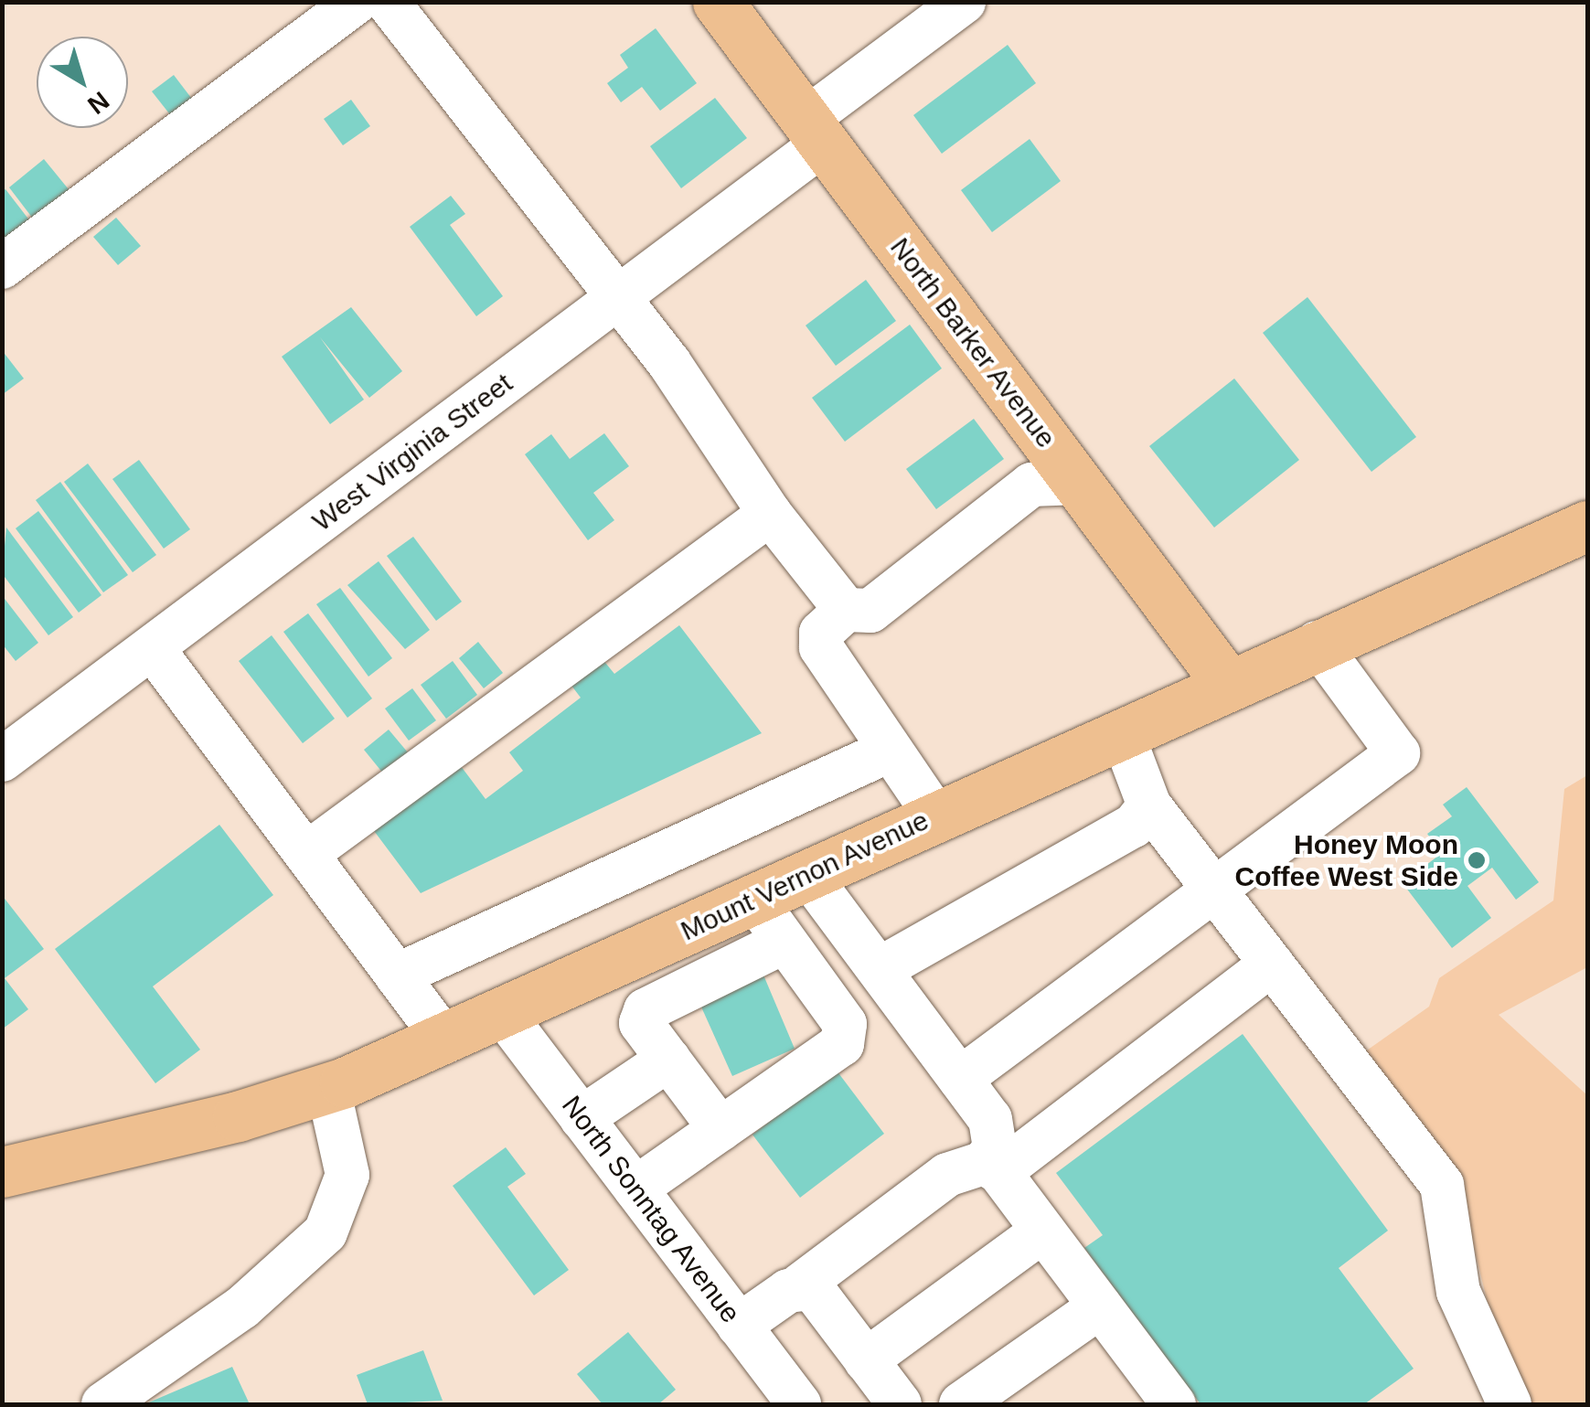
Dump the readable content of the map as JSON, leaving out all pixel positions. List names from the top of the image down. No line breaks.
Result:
{"streets":{"main road":["North Barker Avenue","Mount Vernon Avenue"],"street":["West Virginia Street","North Sonntag Avenue"]},"crossings":[["North Barker Avenue","West Virginia Street"],["North Barker Avenue","Mount Vernon Avenue"],["Mount Vernon Avenue","North Sonntag Avenue"]],"places":["Honey Moon Coffee West Side"],"north":"bottom right"}
